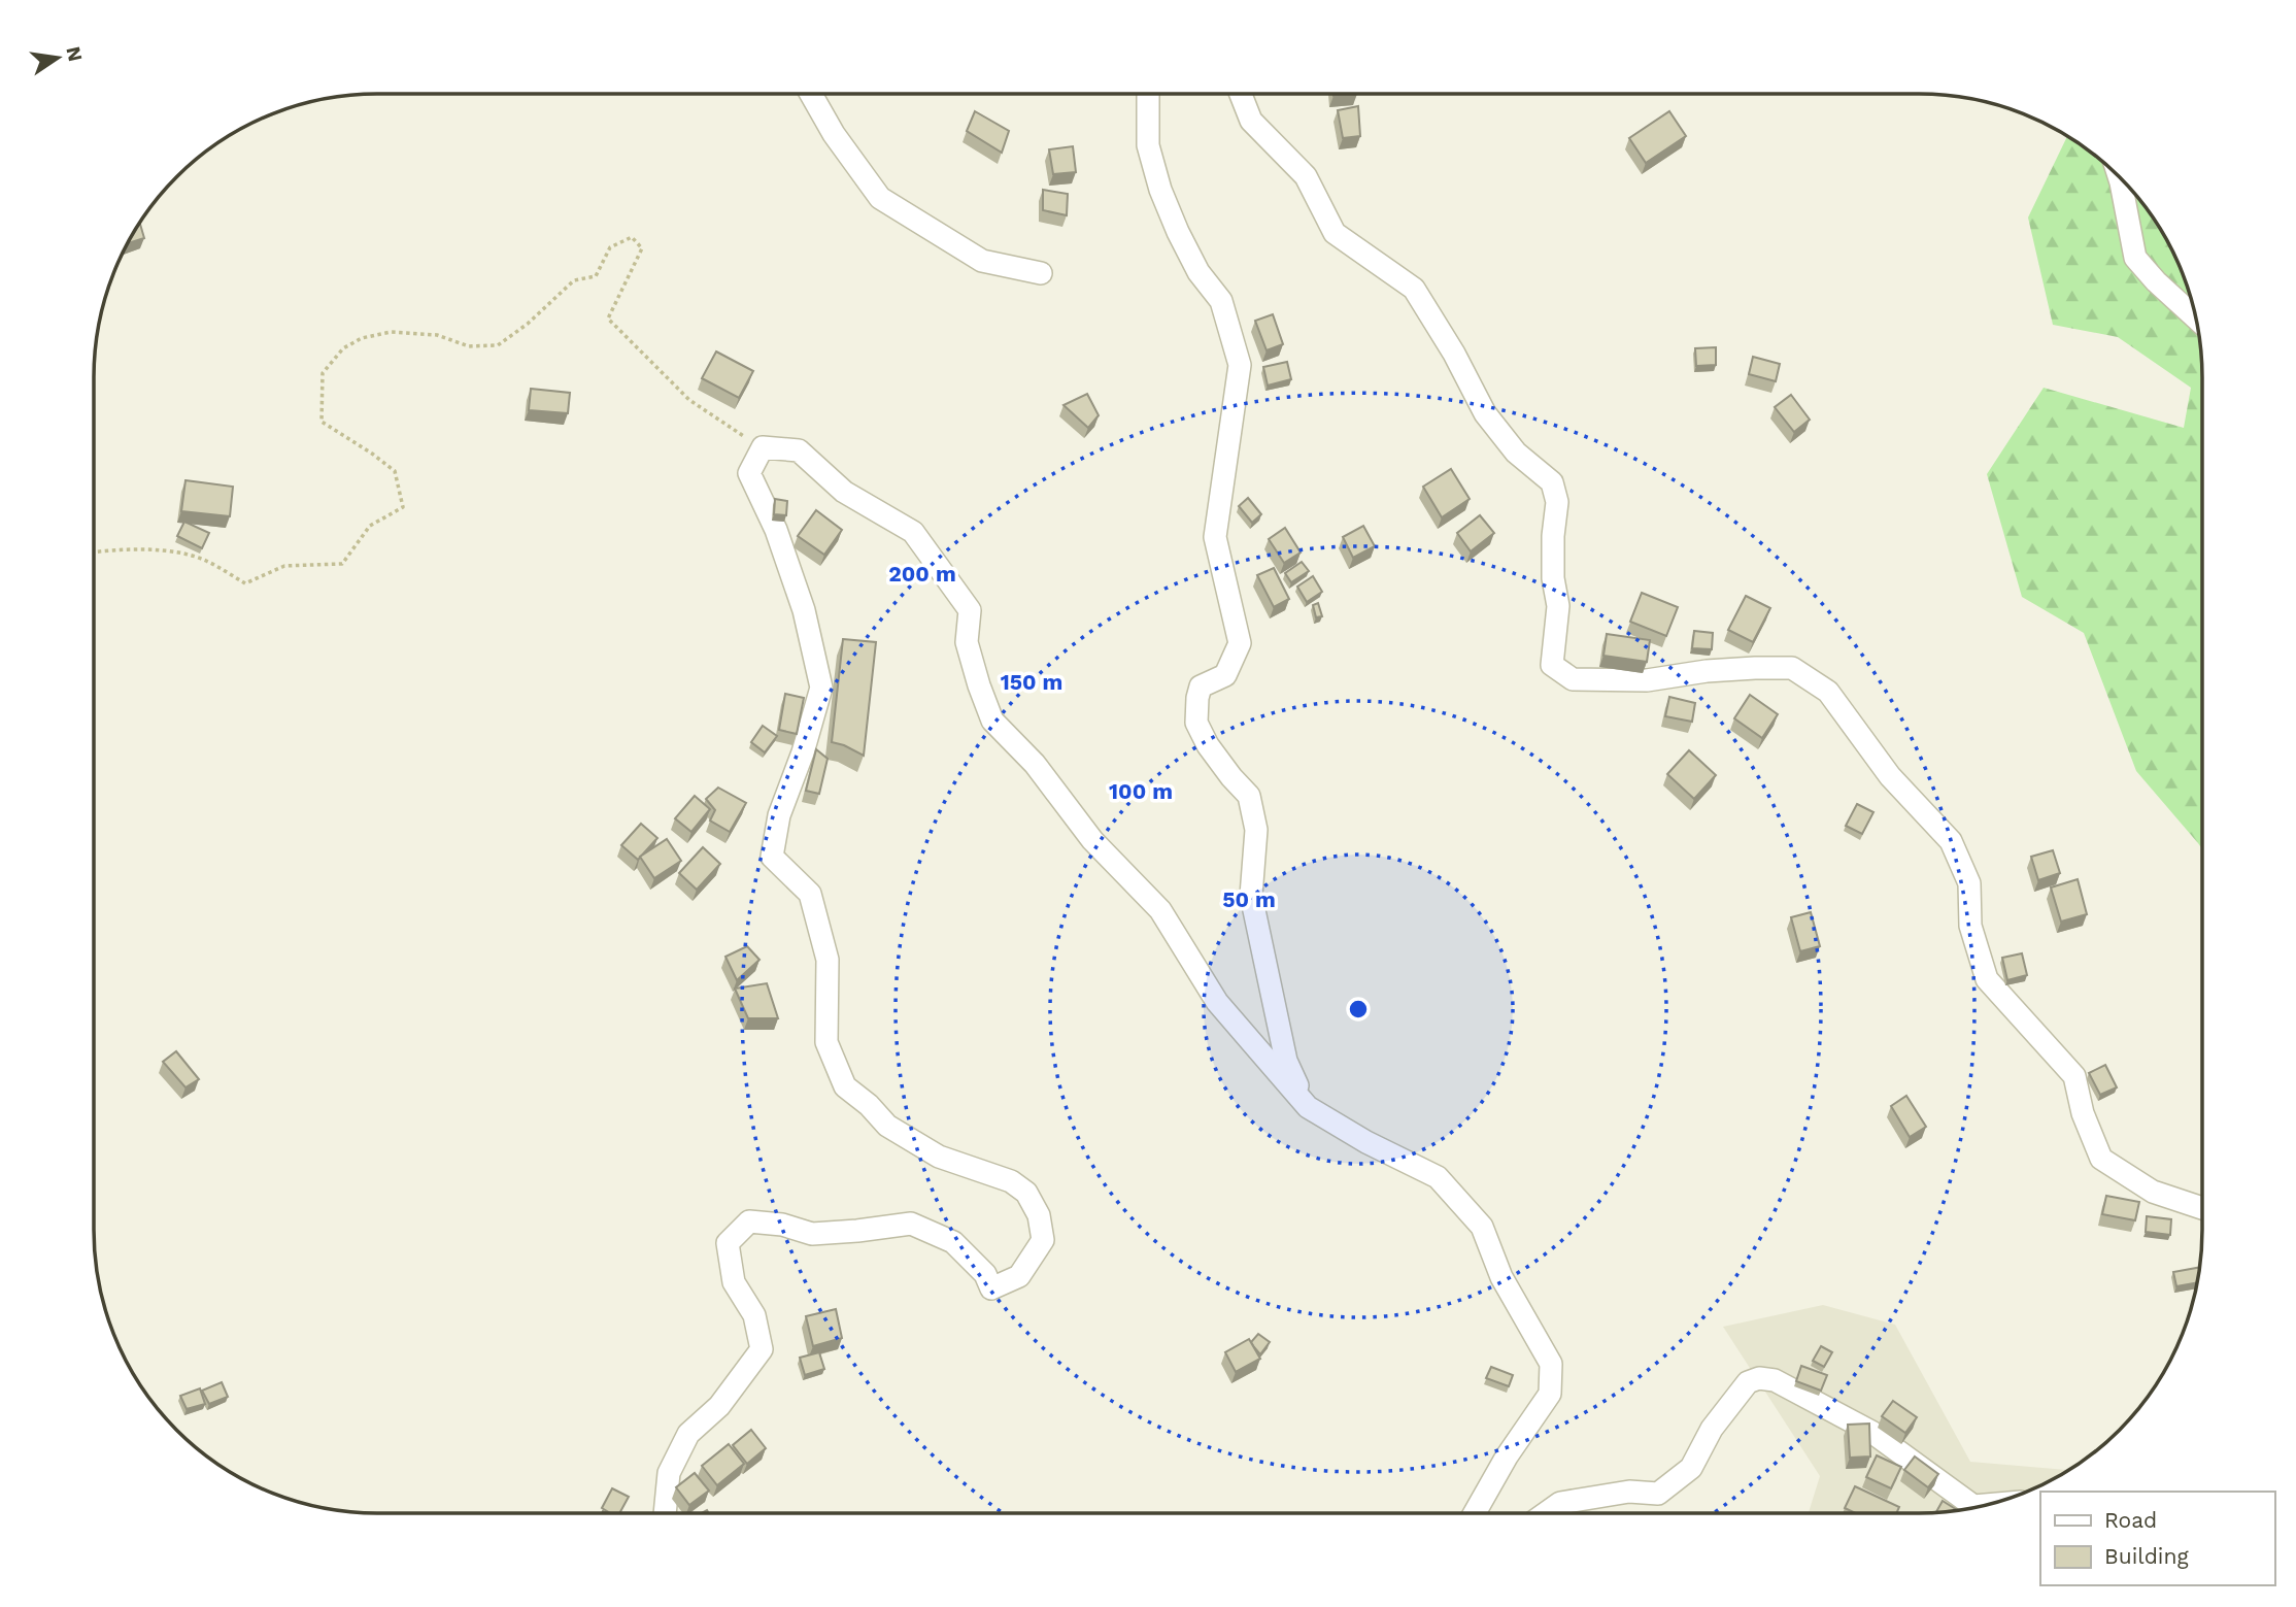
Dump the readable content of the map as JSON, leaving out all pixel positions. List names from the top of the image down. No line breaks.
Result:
{"legend":["Road","Building"],"north":"right","rings":["200 m","150 m","100 m","50 m"]}
